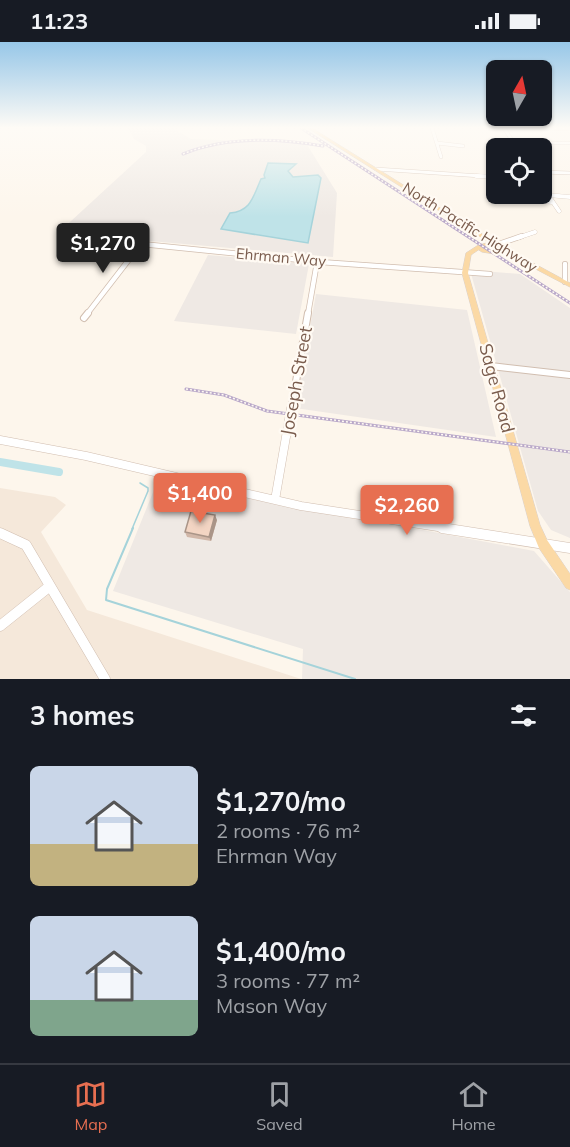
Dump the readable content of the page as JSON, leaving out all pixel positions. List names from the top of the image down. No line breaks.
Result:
{"streets":{"main road":["North Pacific Highway","Sage Road"],"street":["Ehrman Way","Joseph Street"]},"crossings":[["Ehrman Way","Joseph Street"],["Ehrman Way","Sage Road"]],"north":"top","page":{"status":"11:23","price":["$1,270","$1,400","$2,260"],"heading":"3 homes","list":[{"name":"$1,270/mo","note":"2 rooms · 76 m² · Ehrman Way"},{"name":"$1,400/mo","note":"3 rooms · 77 m² · Mason Way"}],"tabs":["Map","Saved","Home"]}}
